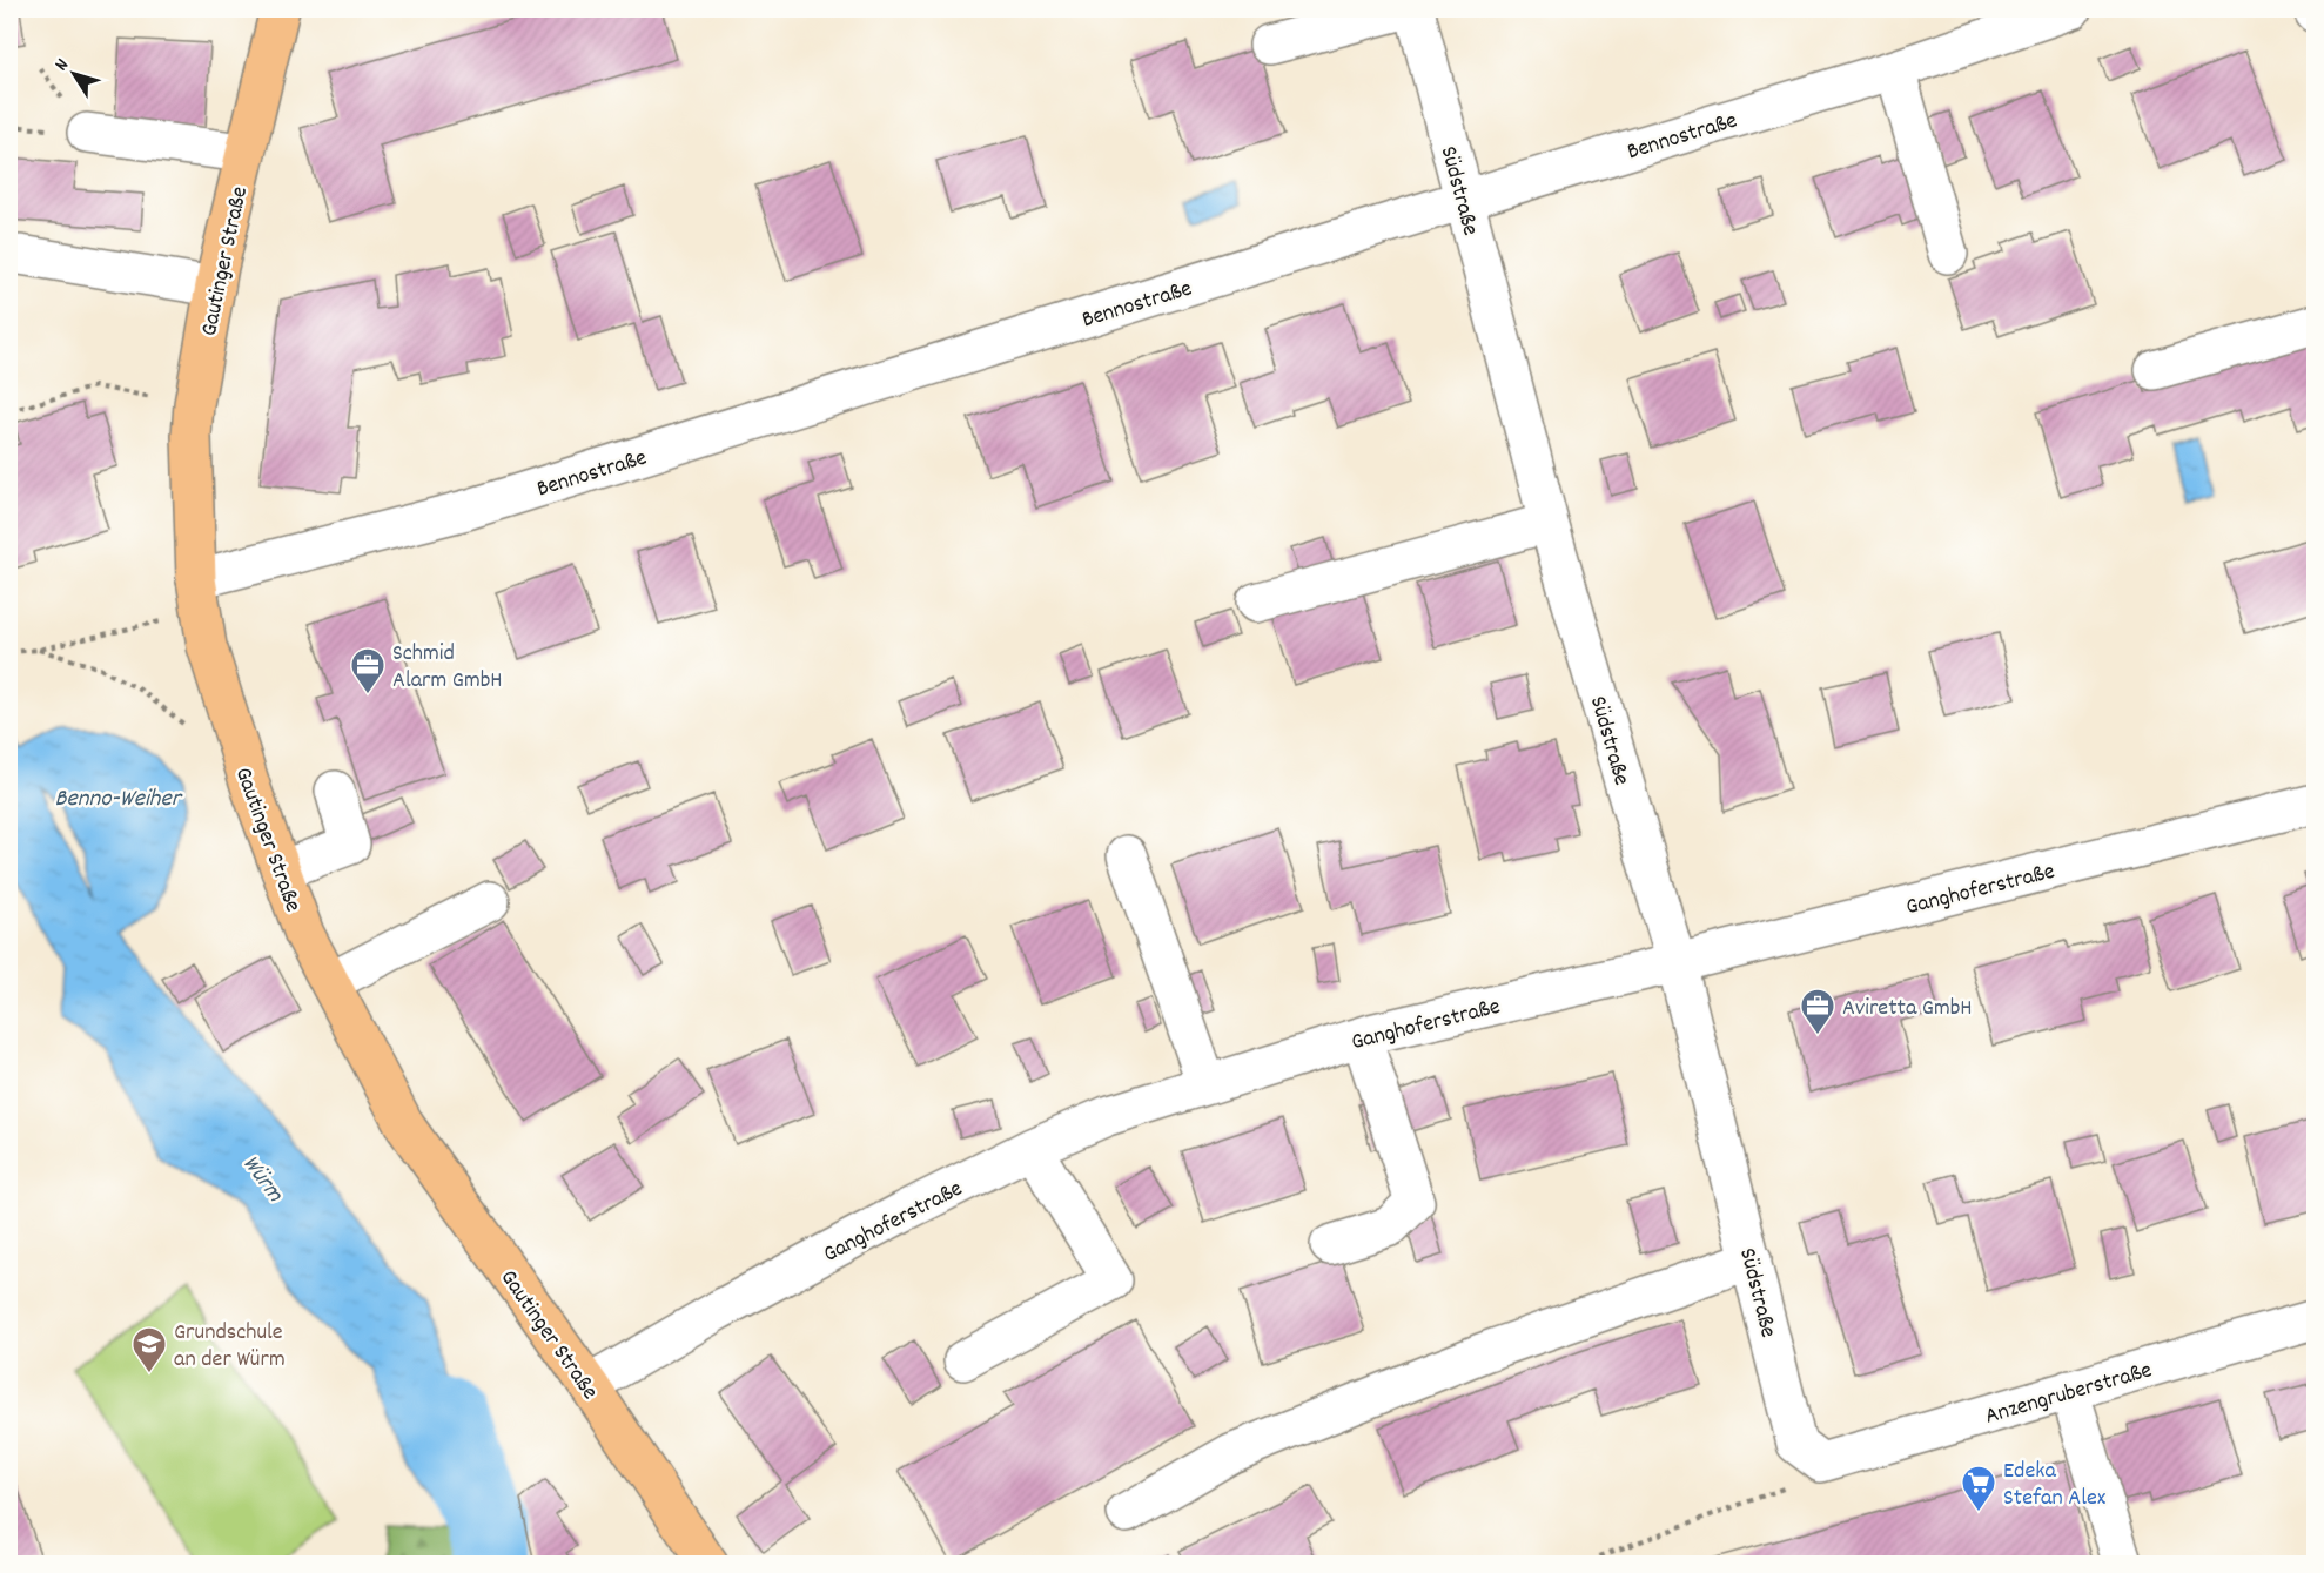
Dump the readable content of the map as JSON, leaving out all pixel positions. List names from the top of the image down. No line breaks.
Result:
{"streets":{"main road":["Gautinger Straße"],"street":["Bennostraße","Südstraße","Ganghoferstraße","Anzengruberstraße"]},"crossings":[["Bennostraße","Südstraße"],["Bennostraße","Gautinger Straße"],["Südstraße","Ganghoferstraße"],["Südstraße","Anzengruberstraße"],["Gautinger Straße","Ganghoferstraße"]],"water":["Benno-Weiher","Würm"],"places":{"office":["Schmid Alarm GmbH","Aviretta GmbH"],"school or university":["Grundschule an der Würm"],"supermarket":["Edeka Stefan Alex"]},"north":"top left"}
